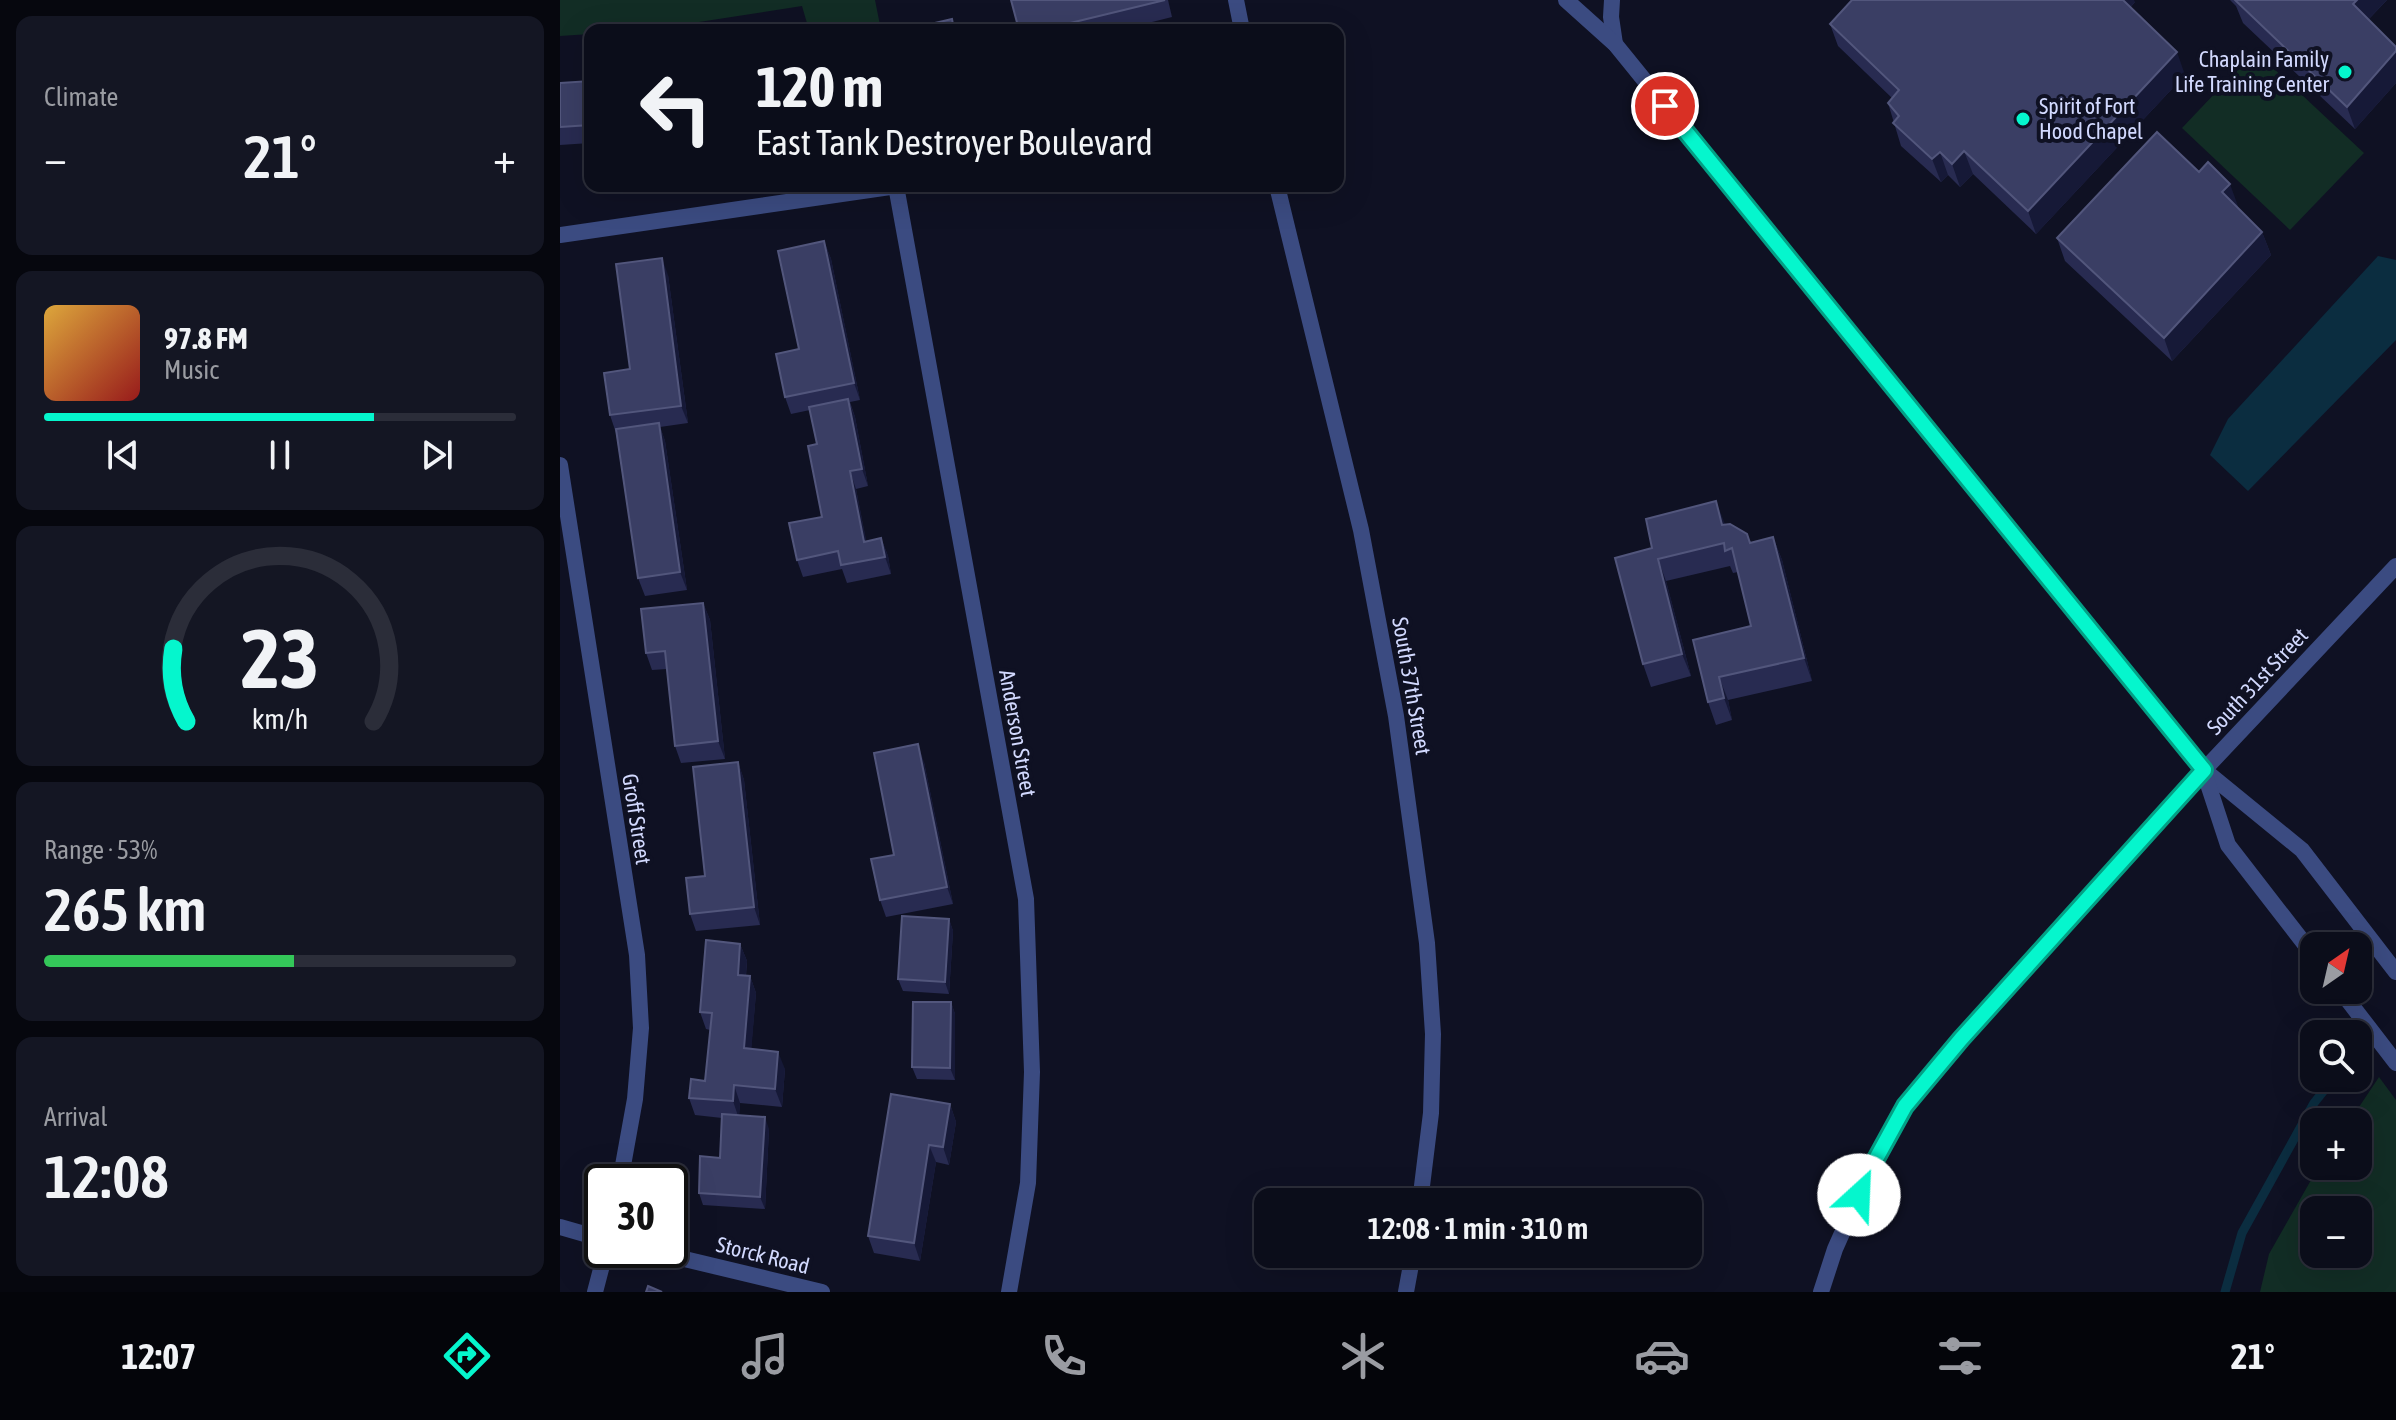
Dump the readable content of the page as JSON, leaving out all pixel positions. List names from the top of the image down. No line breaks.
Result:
{"streets":{"street":["South 31st Street","South 37th Street","Anderson Street","Groff Street","Storck Road"]},"places":["Chaplain Family Life Training Center","Spirit of Fort Hood Chapel"],"north":"top right","page":{"tile":["Climate",["Range · 53%","265 km"],["Arrival","12:08"]],"turn":["120 m","East Tank Destroyer Boulevard"],"heat":["−","21°","+"],"song":["97.8 FM","Music"],"map_buttons":["+","−"],"limit":"30","trip":"12:08 · 1 min · 310 m","tabs":["12:07","21°"],"gauge":["23","km/h"]}}
